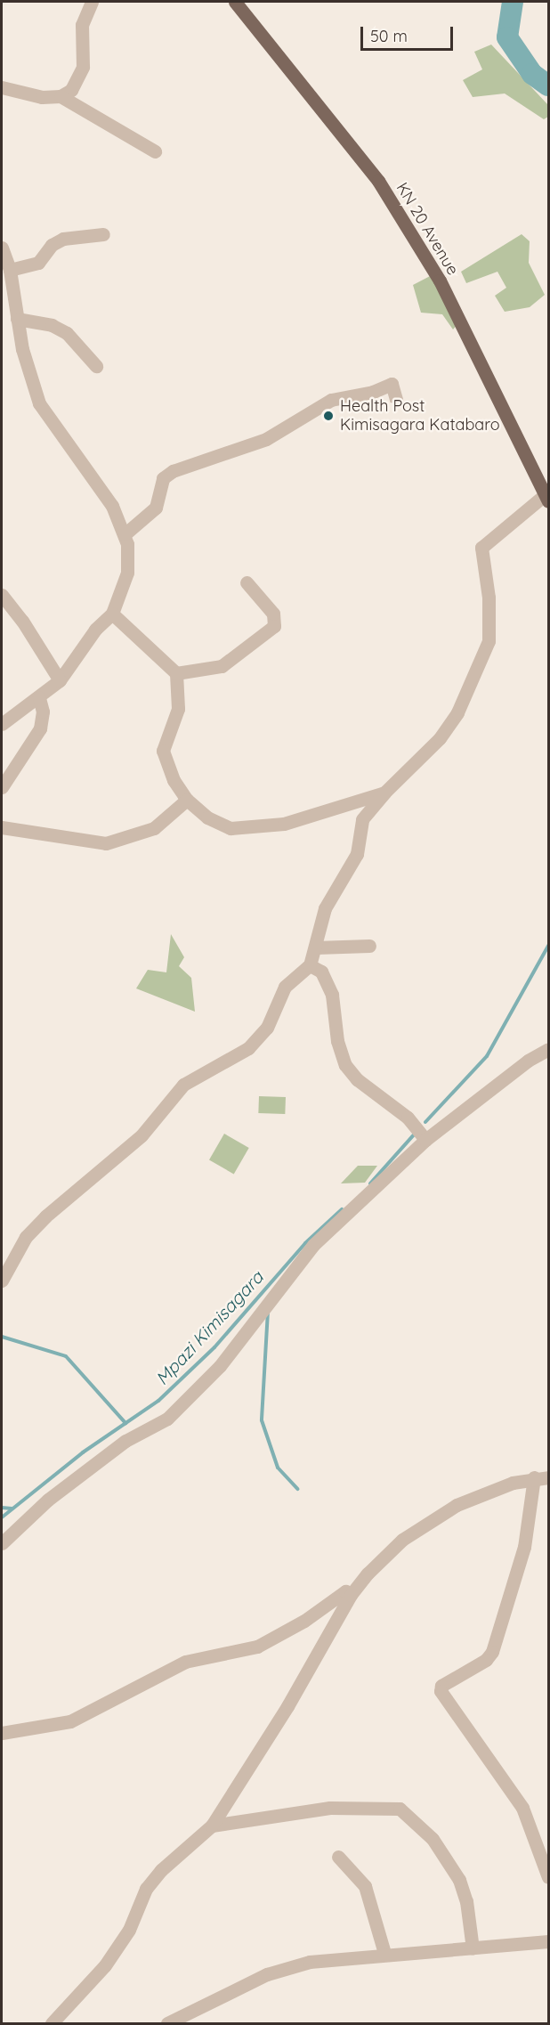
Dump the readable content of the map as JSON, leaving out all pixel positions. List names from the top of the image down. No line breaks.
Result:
{"streets":{"main road":["KN 20 Avenue"]},"water":["Mpazi Kimisagara"],"places":["Health Post Kimisagara Katabaro"],"scale_bar":"50 m"}
